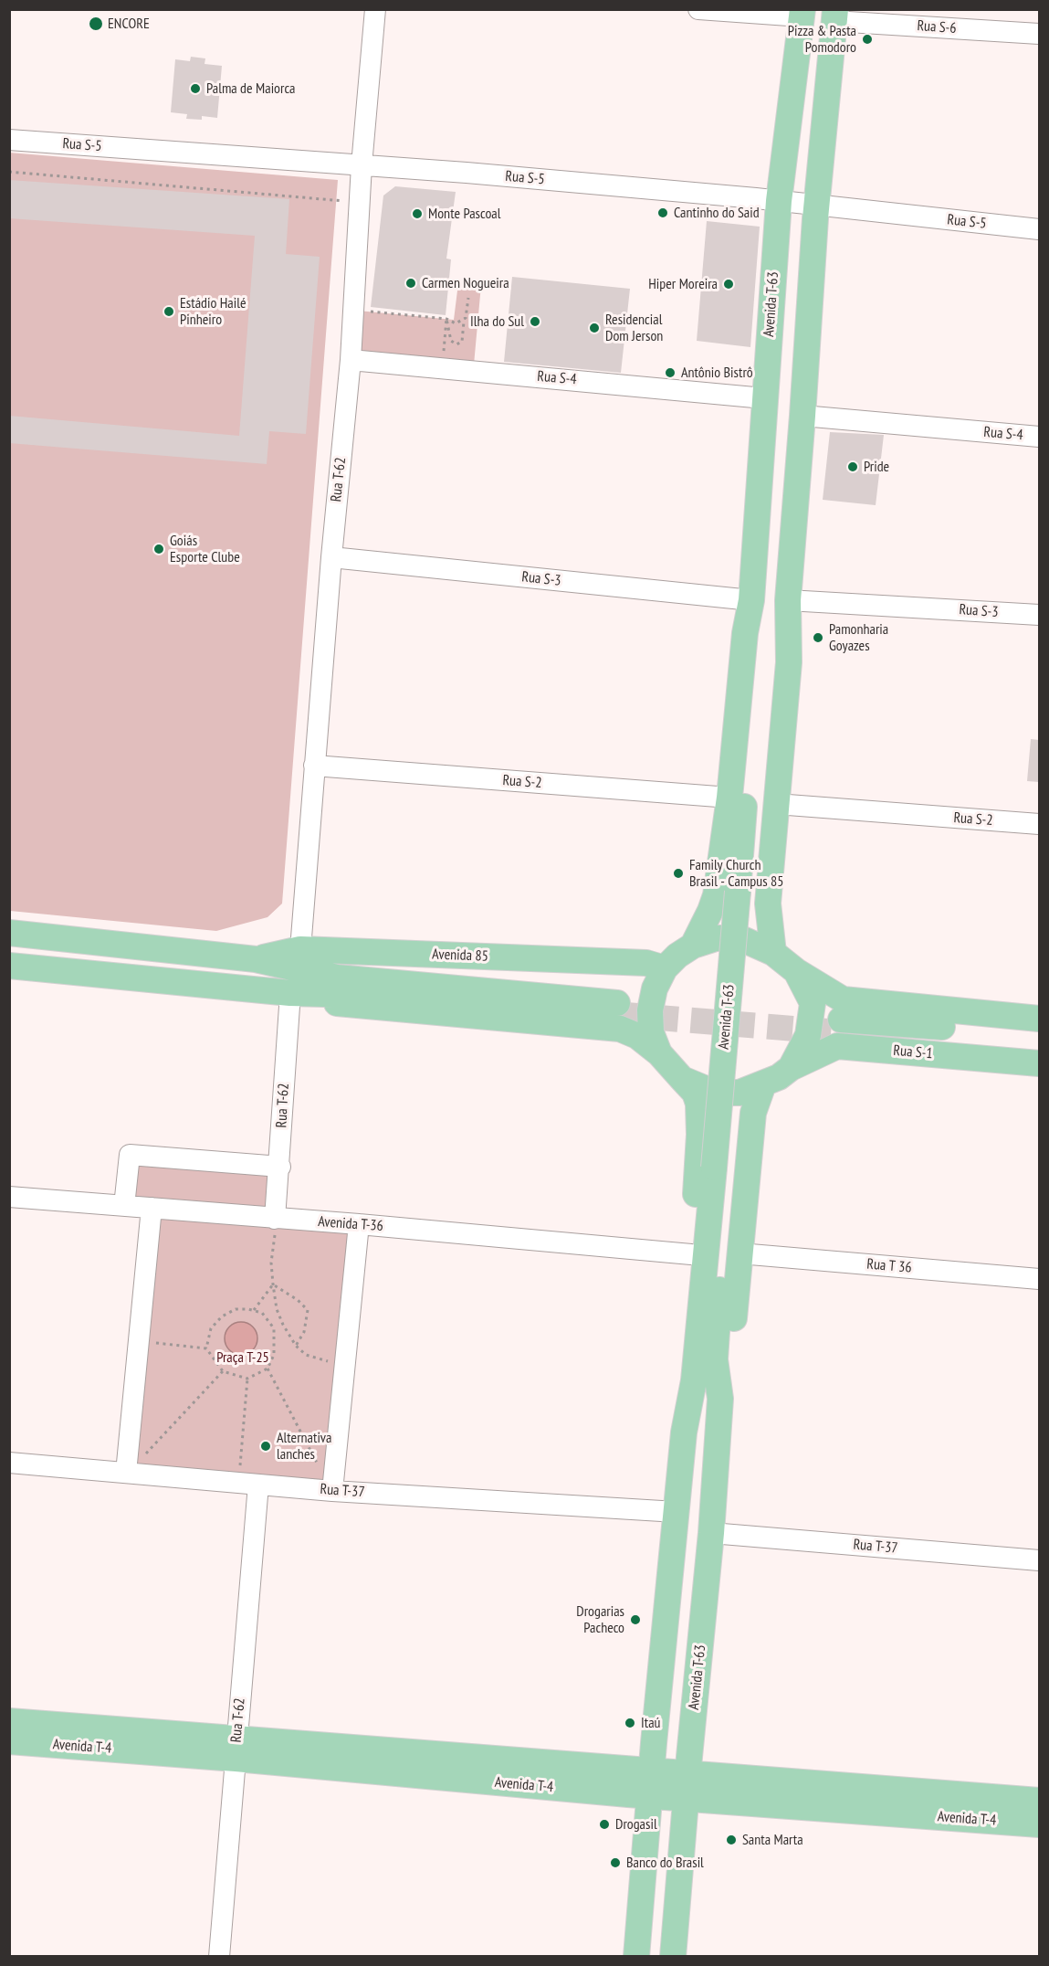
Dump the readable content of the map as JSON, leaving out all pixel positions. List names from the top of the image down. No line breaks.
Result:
{"streets":{"main road":["Avenida T-63","Avenida 85","Rua S-1","Avenida T-4"],"street":["Rua S-6","Rua S-5","Rua S-4","Rua T-62","Rua S-3","Rua S-2","Avenida T-36","Rua T 36","Rua T-37"]},"crossings":[["Rua S-6","Avenida T-63"],["Rua S-5","Avenida T-63"],["Rua S-5","Rua T-62"],["Avenida T-63","Rua S-4"],["Avenida T-63","Rua S-3"],["Avenida T-63","Rua S-2"],["Avenida T-63","Avenida 85"],["Avenida T-63","Rua S-1"],["Avenida T-63","Avenida T-36"],["Avenida T-63","Rua T 36"],["Avenida T-63","Rua T-37"],["Avenida T-63","Avenida T-4"],["Rua S-4","Rua T-62"],["Rua T-62","Rua S-3"],["Rua T-62","Rua S-2"],["Rua T-62","Avenida 85"],["Rua T-62","Avenida T-36"],["Rua T-62","Rua T-37"],["Rua T-62","Avenida T-4"],["Avenida 85","Rua S-1"]],"parks":["Praça T-25"],"places":["ENCORE","Pizza & Pasta Pomodoro","Palma de Maiorca","Cantinho do Said","Monte Pascoal","Carmen Nogueira","Hiper Moreira","Estádio Hailé Pinheiro","Ilha do Sul","Residencial Dom Jerson","Antônio Bistrô","Pride","Goiás Esporte Clube","Pamonharia Goyazes","Family Church Brasil - Campus 85","Alternativa lanches","Drogarias Pacheco","Itaú","Drogasil","Santa Marta","Banco do Brasil"]}
